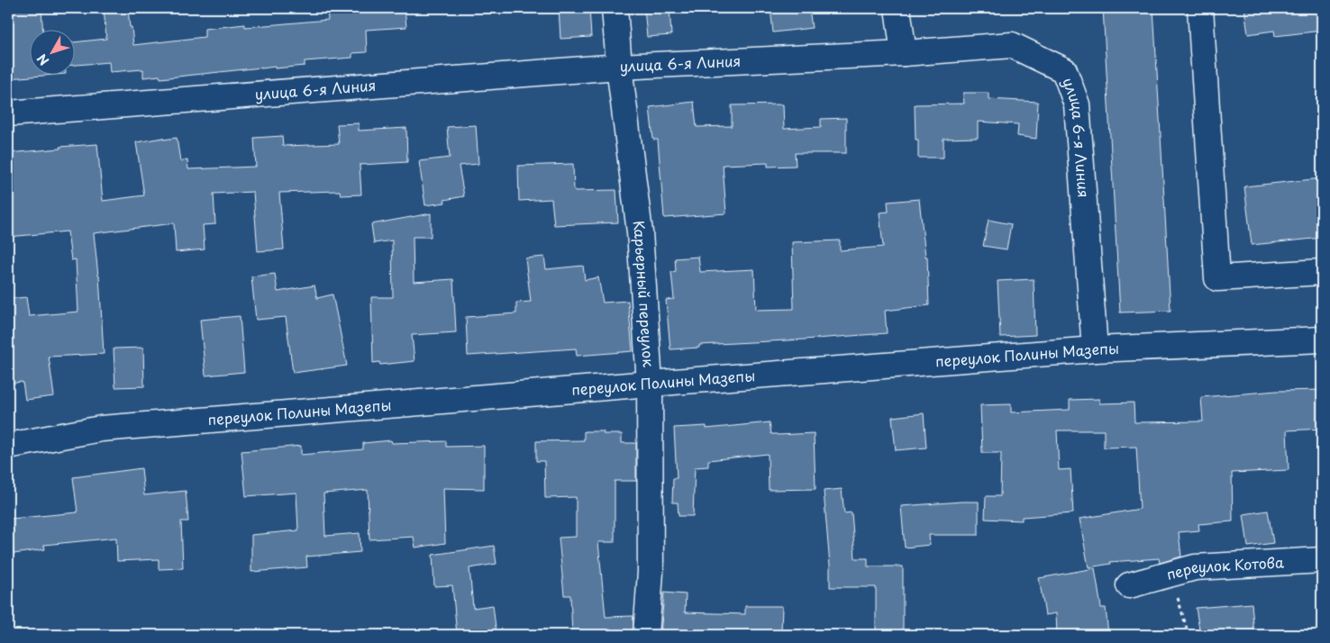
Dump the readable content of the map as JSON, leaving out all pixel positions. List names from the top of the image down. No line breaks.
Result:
{"streets":{"street":["улица 6-я Линия","Карьерный переулок","переулок Полины Мазепы","переулок Котова"]},"crossings":[["улица 6-я Линия","Карьерный переулок"],["улица 6-я Линия","переулок Полины Мазепы"],["Карьерный переулок","переулок Полины Мазепы"]],"north":"bottom left"}
